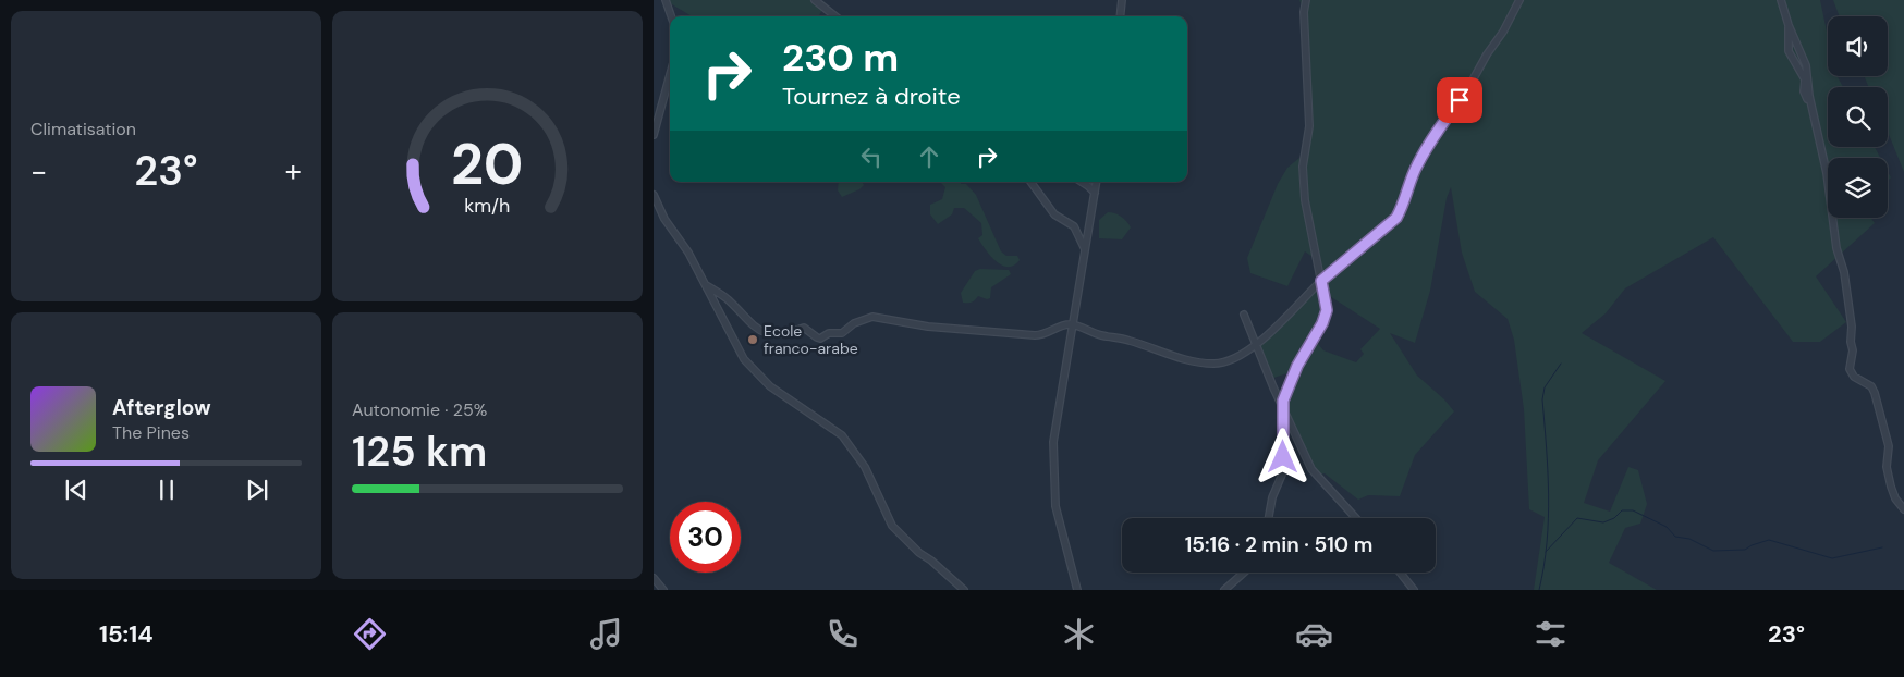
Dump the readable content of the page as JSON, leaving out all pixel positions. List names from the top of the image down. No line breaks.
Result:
{"places":["Ecole franco-arabe"],"page":{"tile":["Climatisation",["Autonomie · 25%","125 km"]],"turn":["230 m","Tournez à droite"],"heat":["−","23°","+"],"song":["Afterglow","The Pines"],"limit":"30","trip":"15:16 · 2 min · 510 m","tabs":["15:14","23°"],"gauge":["20","km/h"]}}
